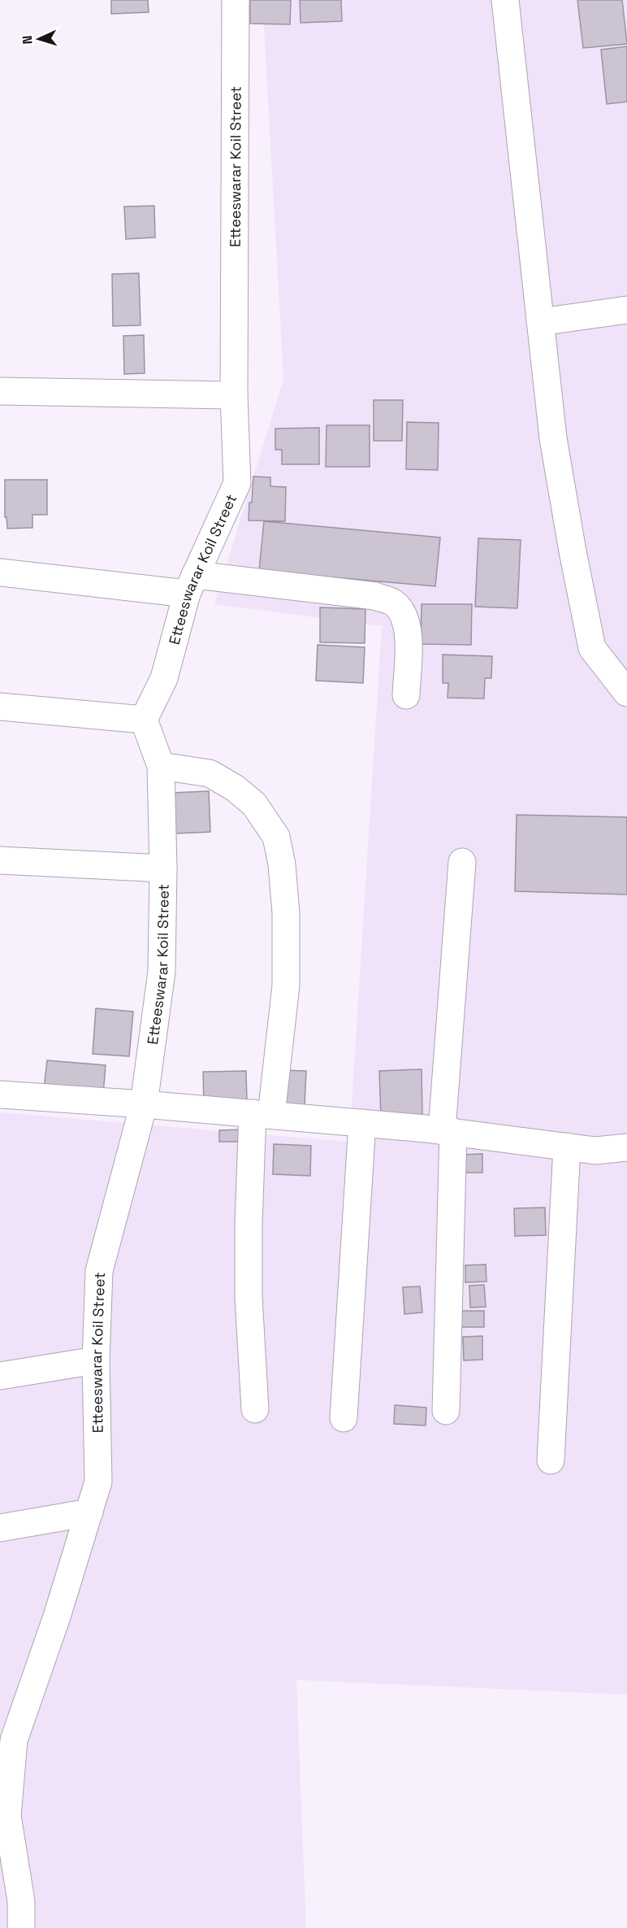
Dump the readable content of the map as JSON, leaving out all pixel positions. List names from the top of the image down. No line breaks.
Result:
{"streets":{"street":["Etteeswarar Koil Street"]},"north":"left"}
